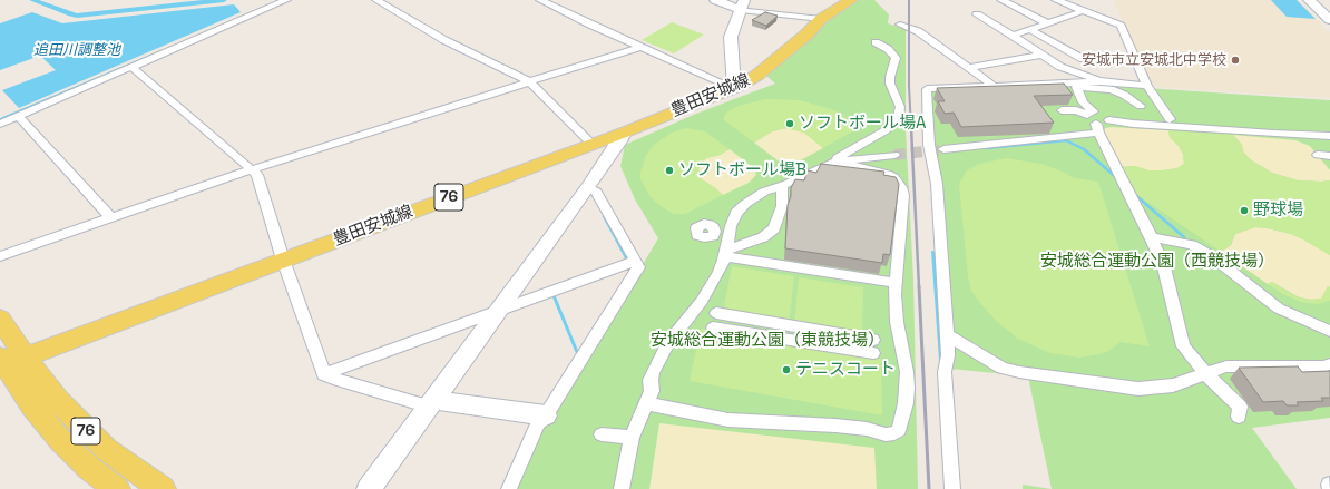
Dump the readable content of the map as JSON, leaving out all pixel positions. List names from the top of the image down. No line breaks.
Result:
{"streets":{"main road":["豊田安城線","76"]},"crossings":[["豊田安城線","76"]],"water":["追田川調整池"],"parks":["安城総合運動公園（西競技場）","安城総合運動公園（東競技場）"],"places":["安城市立安城北中学校","ソフトボール場A","ソフトボール場B","野球場","テニスコート"]}
